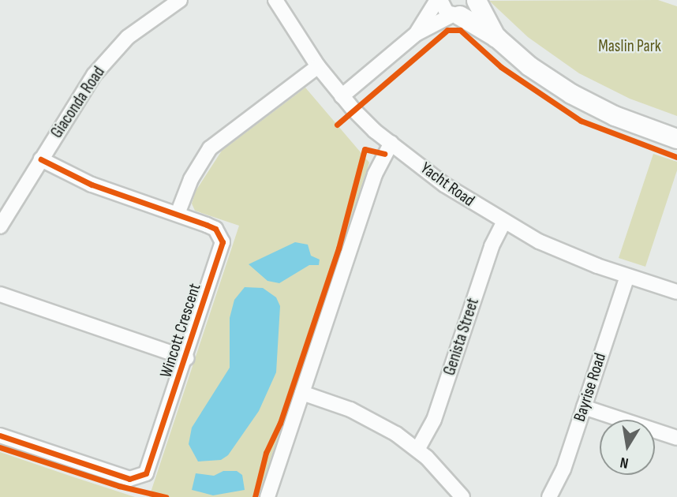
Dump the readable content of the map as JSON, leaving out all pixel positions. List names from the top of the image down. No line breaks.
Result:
{"streets":{"street":["Giaconda Road","Yacht Road","Wincott Crescent","Genista Street","Bayrise Road"]},"crossings":[["Giaconda Road","Wincott Crescent"],["Yacht Road","Genista Street"],["Yacht Road","Bayrise Road"]],"parks":["Maslin Park"],"north":"bottom"}
